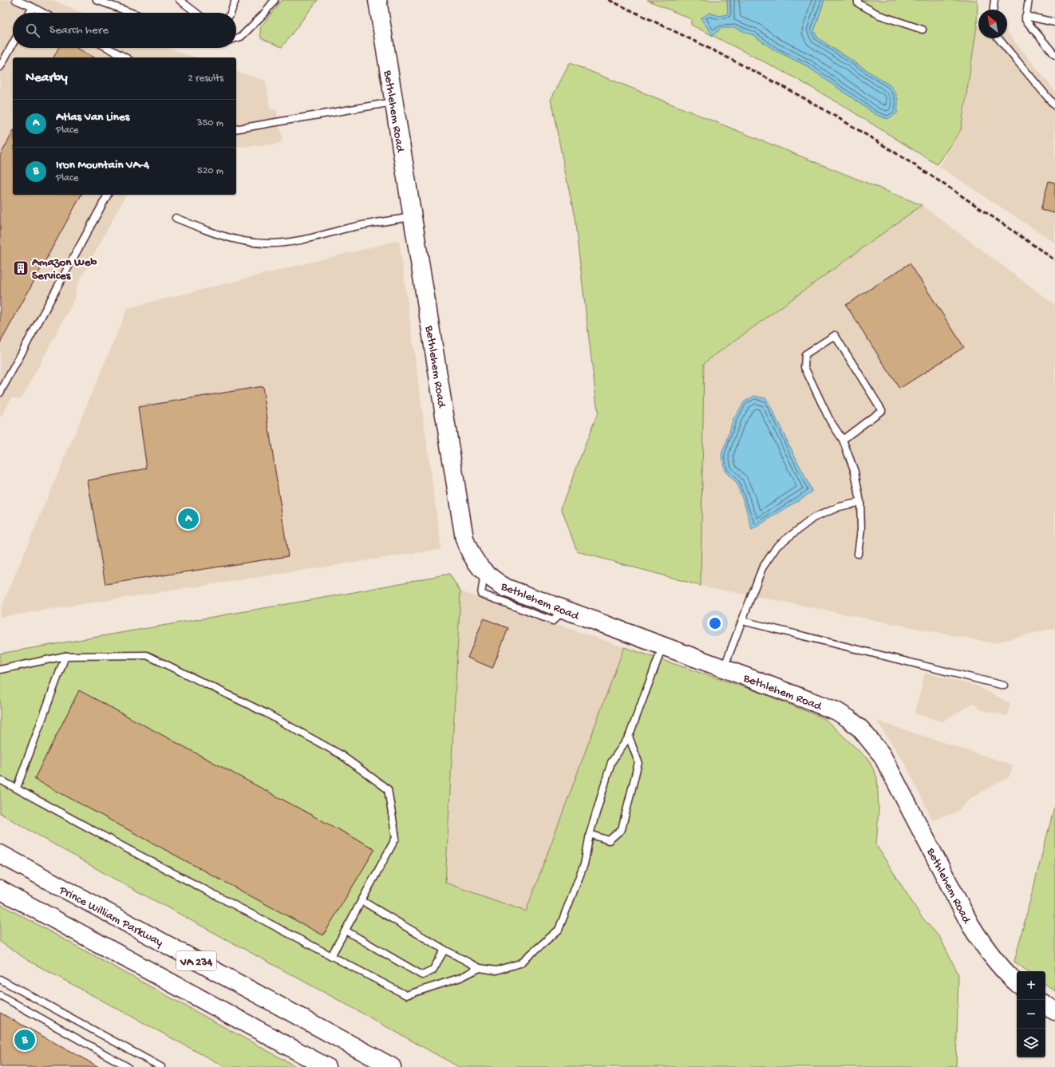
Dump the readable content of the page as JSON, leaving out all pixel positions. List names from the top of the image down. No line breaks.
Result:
{"streets":{"main road":["Bethlehem Road","Prince William Parkway","VA 234"]},"places":{"building":["Amazon Web Services"]},"north":"top left","page":{"search":"Search here","heading":["Nearby","2 results"],"list":[{"mark":"A","name":"Atlas Van Lines","note":"Place","value":"350 m"},{"mark":"B","name":"Iron Mountain VA-4","note":"Place","value":"520 m"}],"pins":["A","B"],"map_buttons":["+","−"]}}
